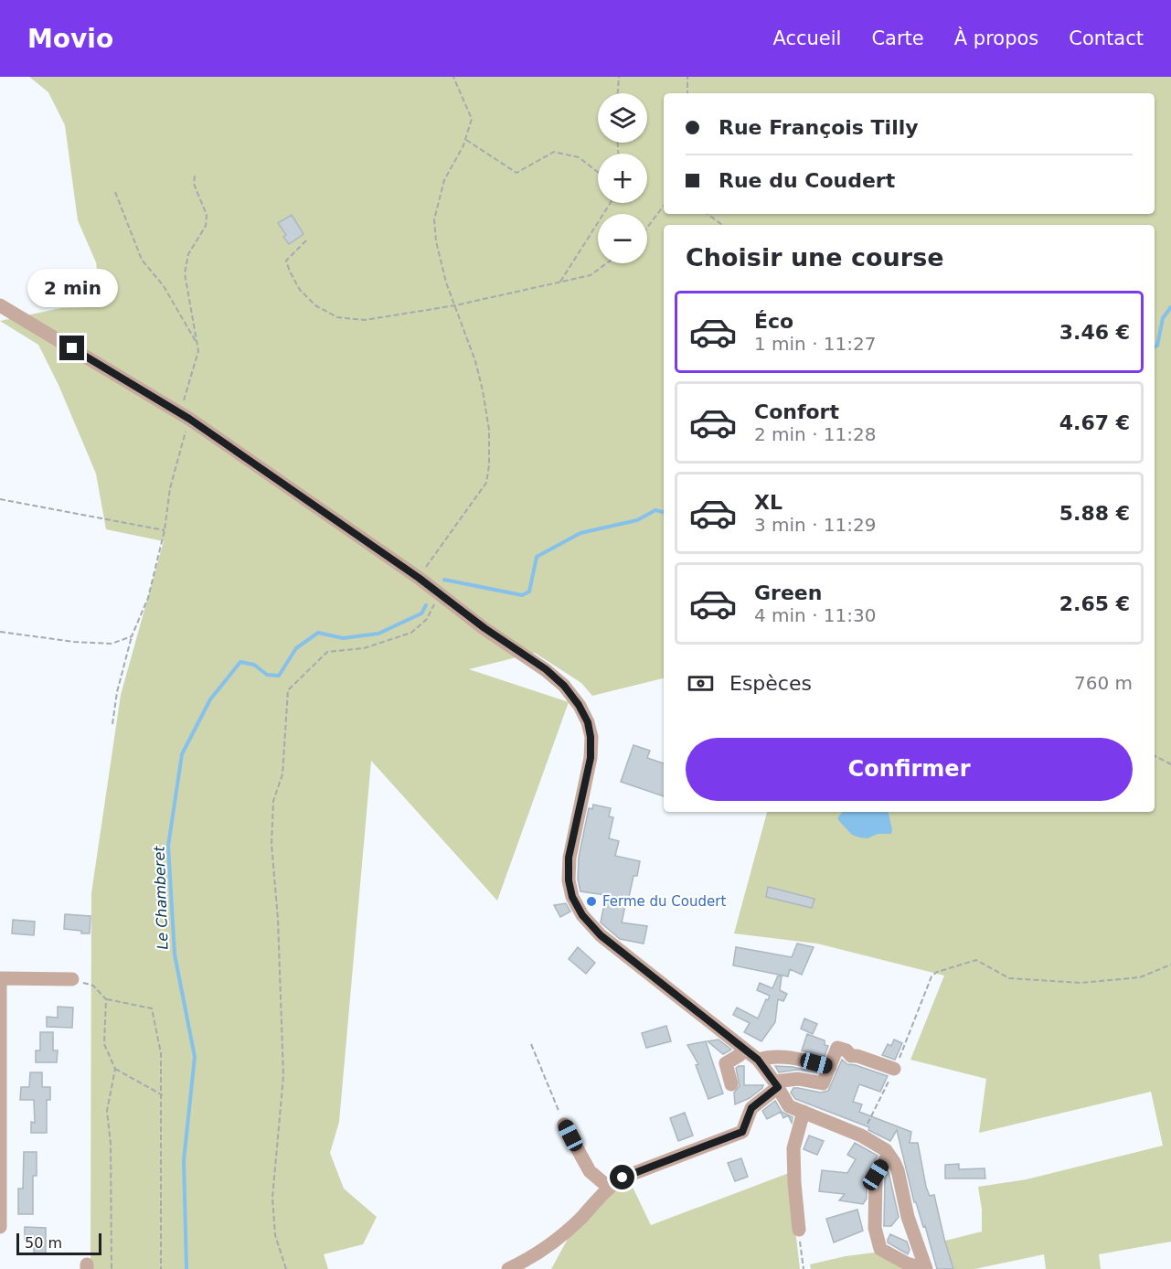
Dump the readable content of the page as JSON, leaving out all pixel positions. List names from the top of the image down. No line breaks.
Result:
{"water":["Le Chamberet"],"places":["Ferme du Coudert"],"scale_bar":"50 m","page":{"header":"Movio","nav":["Accueil","Carte","À propos","Contact"],"map_buttons":["+","−"],"banner":["Rue François Tilly","Rue du Coudert"],"heading":"Choisir une course","bubble":"2 min","list":[{"name":"Éco","note":"1 min · 11:27","value":"3.46 €"},{"name":"Confort","note":"2 min · 11:28","value":"4.67 €"},{"name":"XL","note":"3 min · 11:29","value":"5.88 €"},{"name":"Green","note":"4 min · 11:30","value":"2.65 €"}],"pay":["Espèces","760 m"],"buttons":"Confirmer","scale":"50 m"}}
